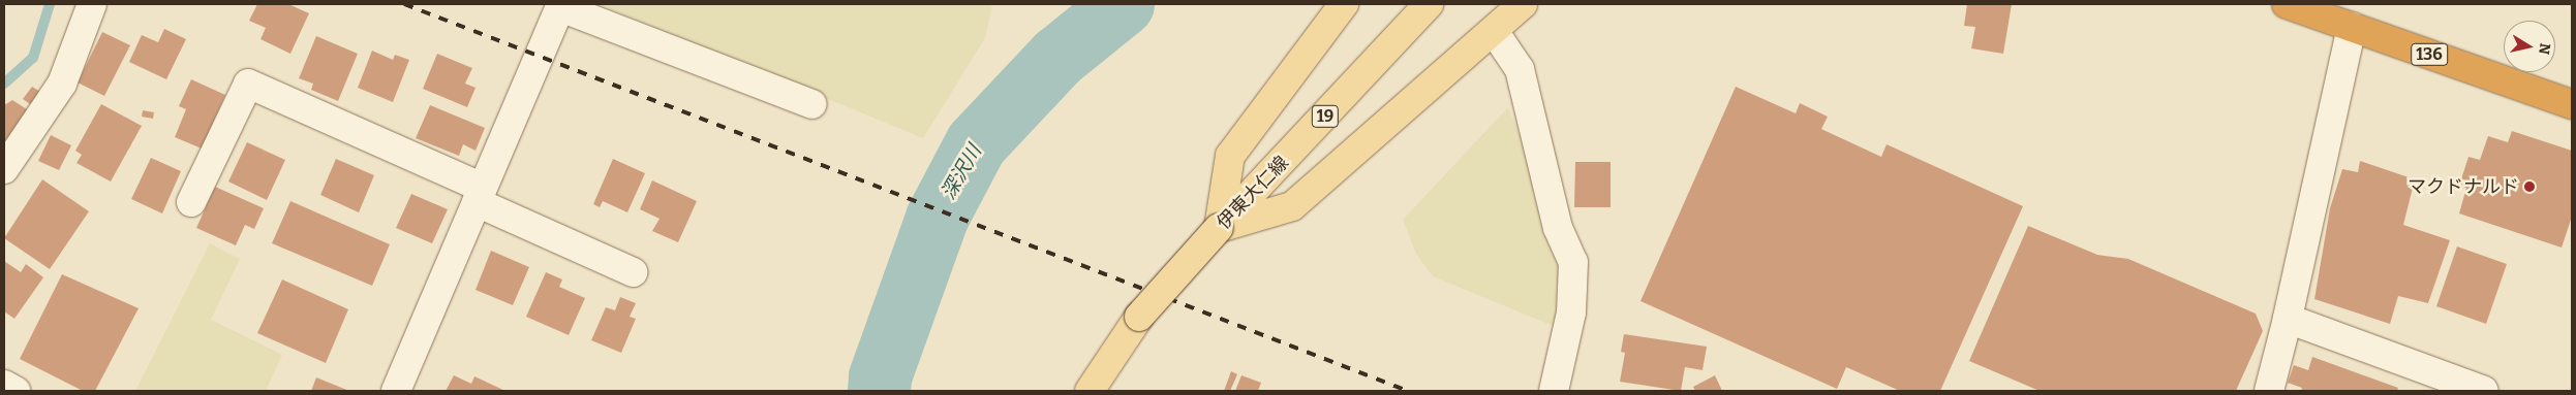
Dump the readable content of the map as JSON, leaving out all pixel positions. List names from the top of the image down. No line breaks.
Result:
{"streets":{"highway":["136"],"main road":["19","伊東大仁線"]},"water":["深沢川"],"places":["マクドナルド"],"north":"right"}
